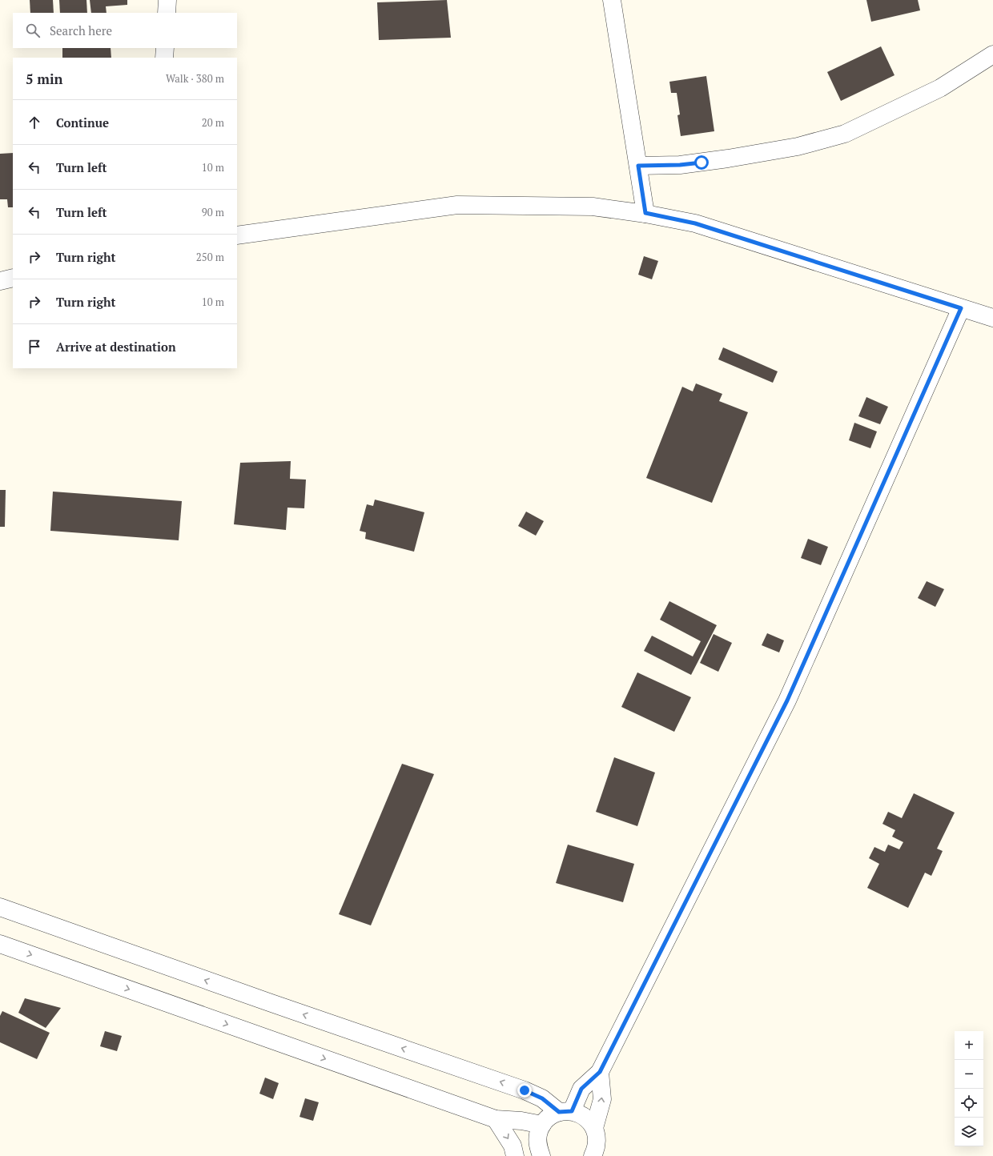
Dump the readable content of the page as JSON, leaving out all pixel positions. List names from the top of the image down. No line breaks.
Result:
{"page":{"search":"Search here","heading":["5 min","Walk · 380 m"],"list":[["Continue","20 m"],["Turn left","10 m"],["Turn left","90 m"],["Turn right","250 m"],["Turn right","10 m"],"Arrive at destination"],"map_buttons":["+","−"]}}
